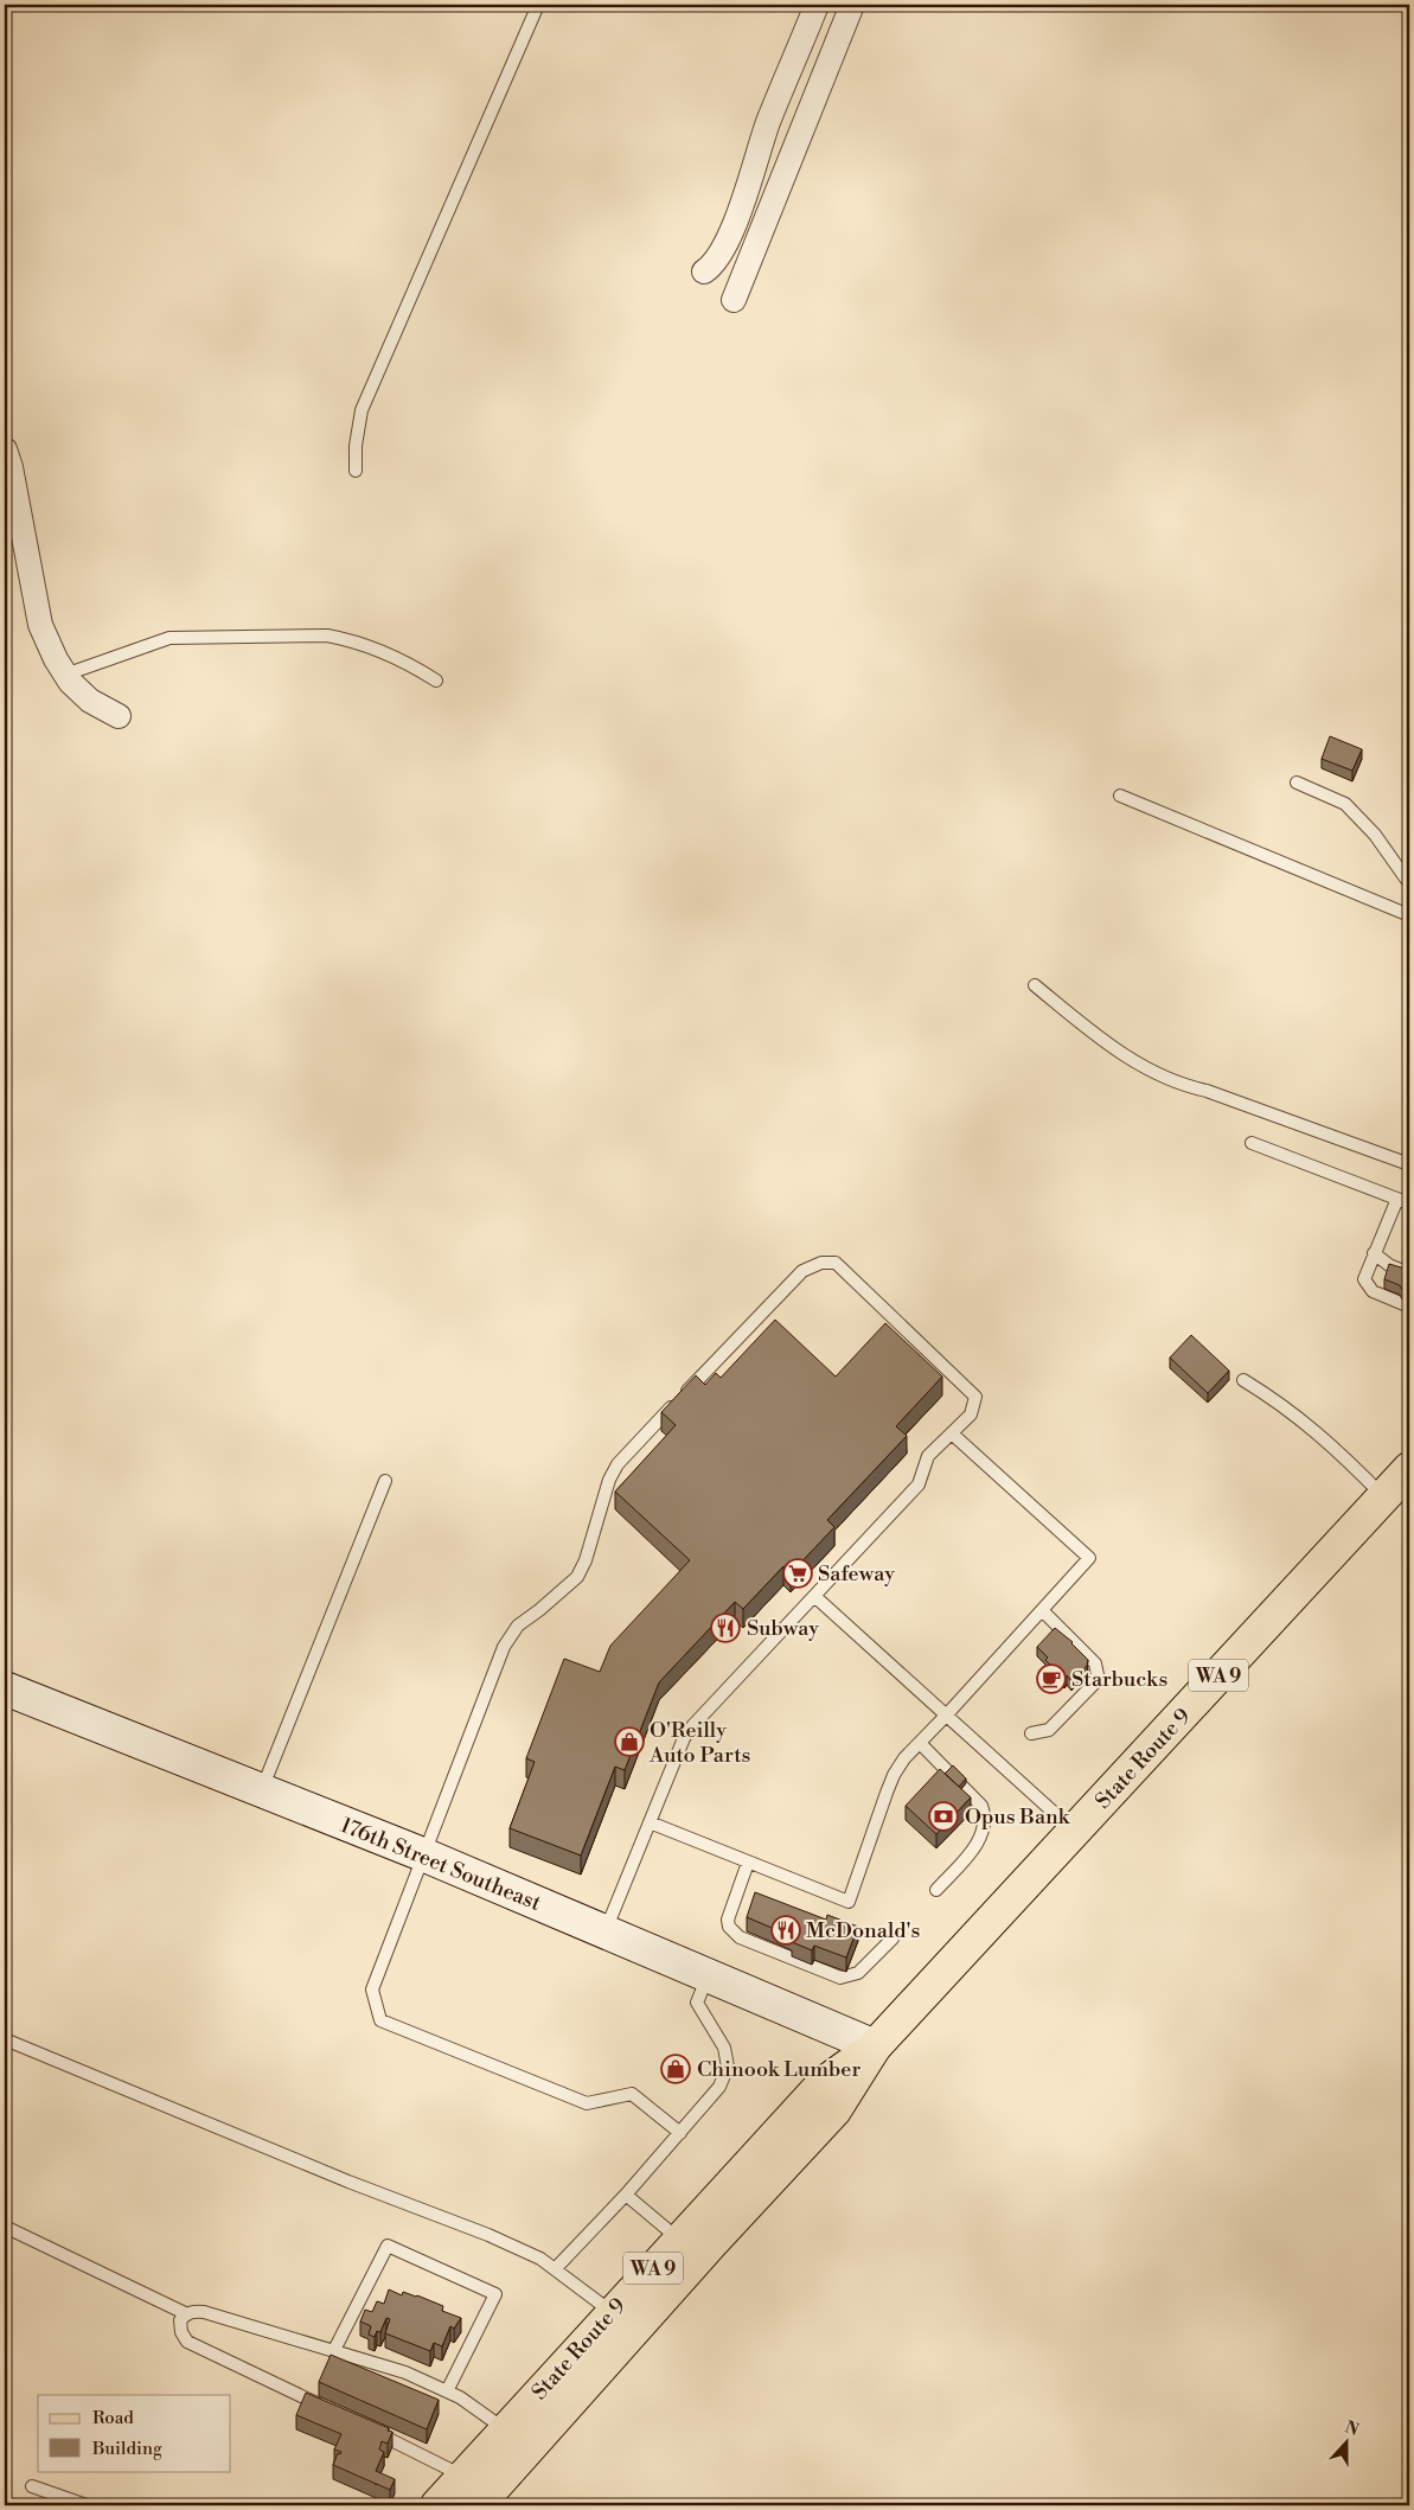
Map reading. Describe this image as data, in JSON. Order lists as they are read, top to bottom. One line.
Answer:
{"streets":{"main road":["WA 9","State Route 9"],"street":["176th Street Southeast"]},"crossings":[["State Route 9","176th Street Southeast"]],"places":{"supermarket":["Safeway"],"restaurant":["Subway","McDonald's"],"cafe":["Starbucks"],"shop":["O'Reilly Auto Parts","Chinook Lumber"],"bank":["Opus Bank"]},"legend":["Road","Building"],"north":"top"}
